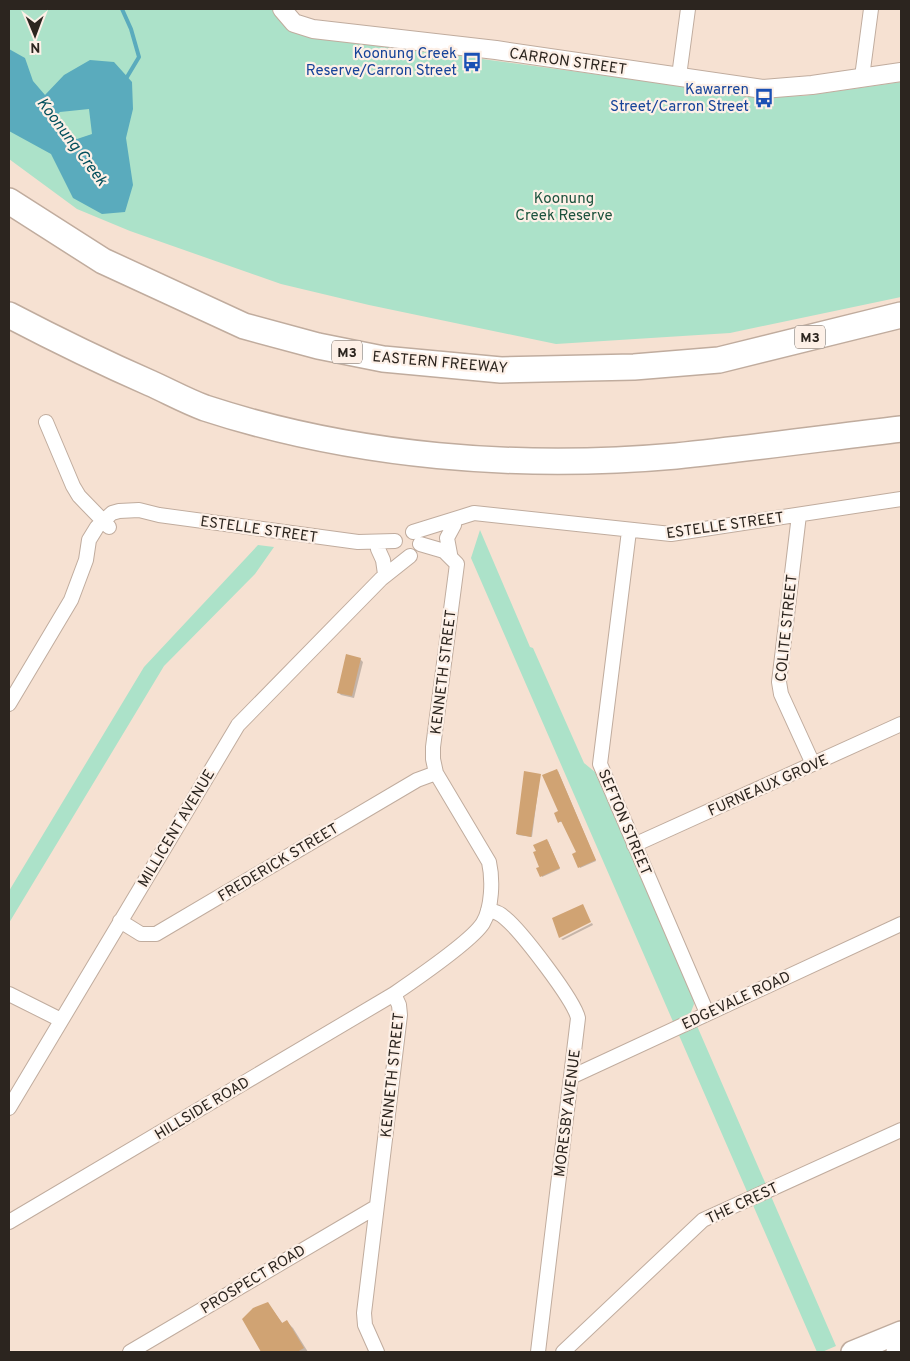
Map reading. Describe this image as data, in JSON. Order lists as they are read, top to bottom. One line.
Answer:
{"streets":{"highway":["M3","EASTERN FREEWAY"],"street":["CARRON STREET","ESTELLE STREET","COLITE STREET","KENNETH STREET","FURNEAUX GROVE","SEFTON STREET","MILLICENT AVENUE","FREDERICK STREET","EDGEVALE ROAD","HILLSIDE ROAD","MORESBY AVENUE","THE CREST","PROSPECT ROAD"]},"crossings":[["ESTELLE STREET","COLITE STREET"],["ESTELLE STREET","KENNETH STREET"],["ESTELLE STREET","SEFTON STREET"],["ESTELLE STREET","MILLICENT AVENUE"],["COLITE STREET","FURNEAUX GROVE"],["KENNETH STREET","MILLICENT AVENUE"],["KENNETH STREET","FREDERICK STREET"],["KENNETH STREET","HILLSIDE ROAD"],["KENNETH STREET","MORESBY AVENUE"],["KENNETH STREET","PROSPECT ROAD"],["FURNEAUX GROVE","SEFTON STREET"],["SEFTON STREET","EDGEVALE ROAD"],["MILLICENT AVENUE","FREDERICK STREET"],["EDGEVALE ROAD","MORESBY AVENUE"]],"water":["Koonung Creek"],"parks":["Koonung Creek Reserve"],"places":{"bus stop":["Koonung Creek Reserve/Carron Street","Kawarren Street/Carron Street"]},"north":"bottom"}
